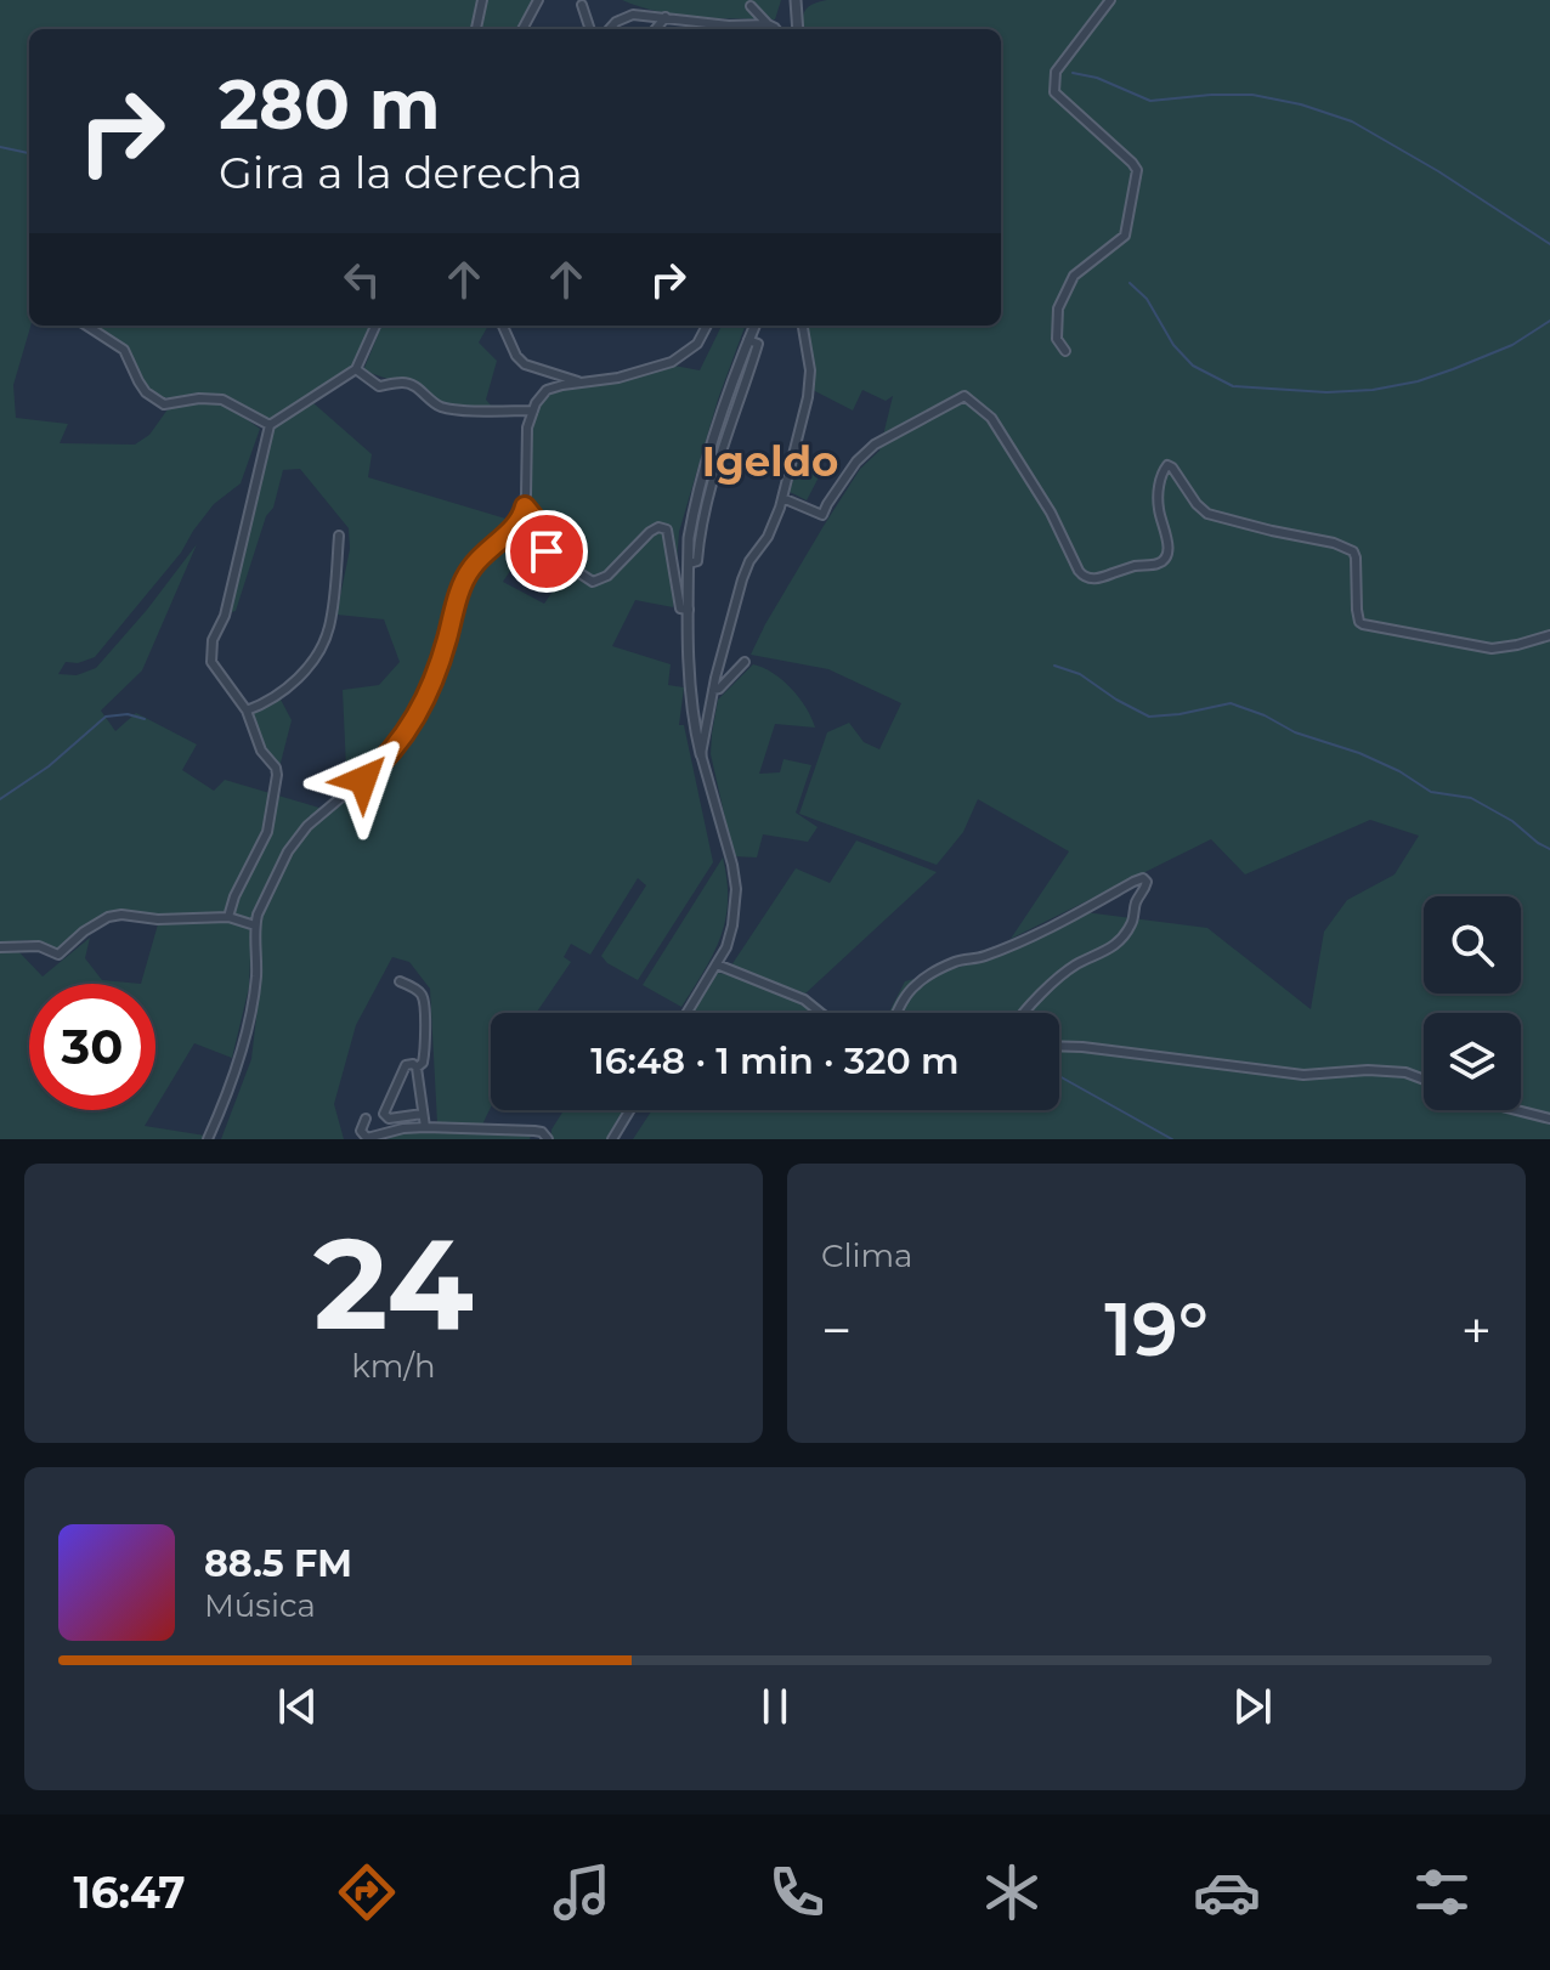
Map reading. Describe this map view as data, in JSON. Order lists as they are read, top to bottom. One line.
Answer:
{"districts":["Igeldo"],"page":{"turn":["280 m","Gira a la derecha"],"limit":"30","trip":"16:48 · 1 min · 320 m","tile":[["24","km/h"],"Clima"],"heat":["−","19°","+"],"song":["88.5 FM","Música"],"tabs":"16:47"}}
